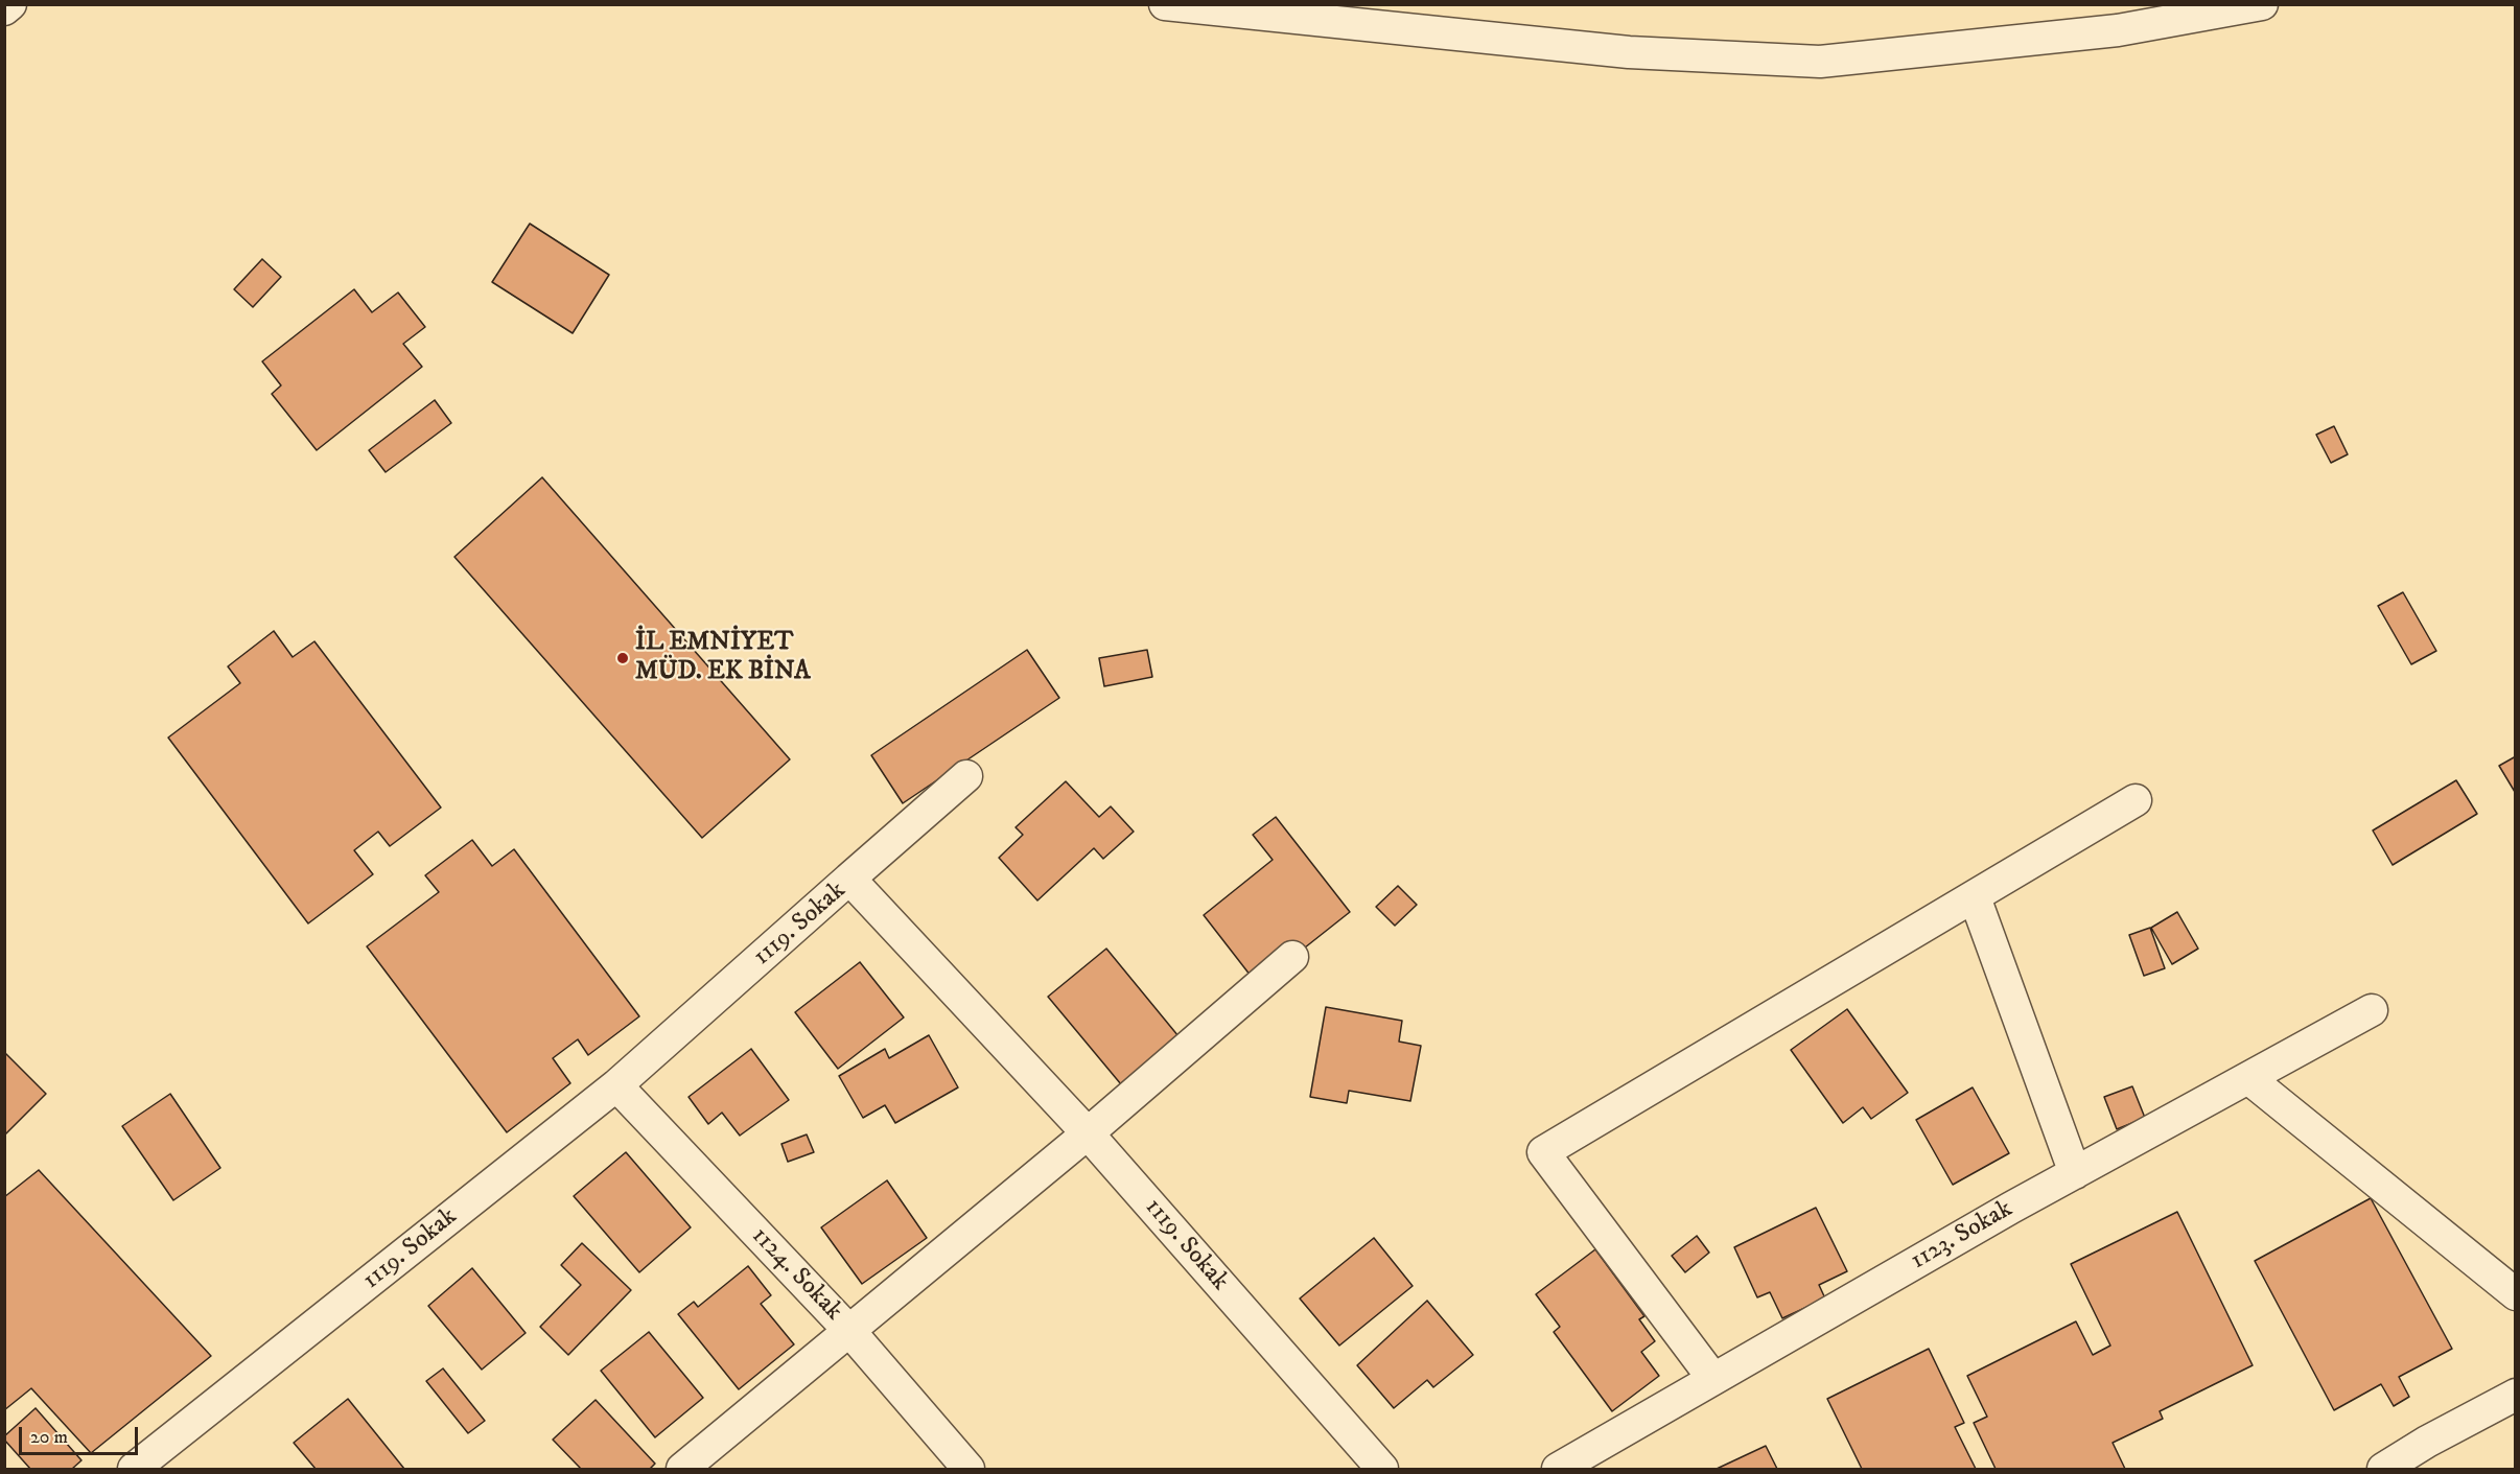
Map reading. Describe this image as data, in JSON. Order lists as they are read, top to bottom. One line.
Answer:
{"streets":{"street":["1119. Sokak","1123. Sokak","1124. Sokak"]},"crossings":[["1119. Sokak","1124. Sokak"]],"places":["İL EMNİYET MÜD. EK BİNA"],"scale_bar":"20 m"}
